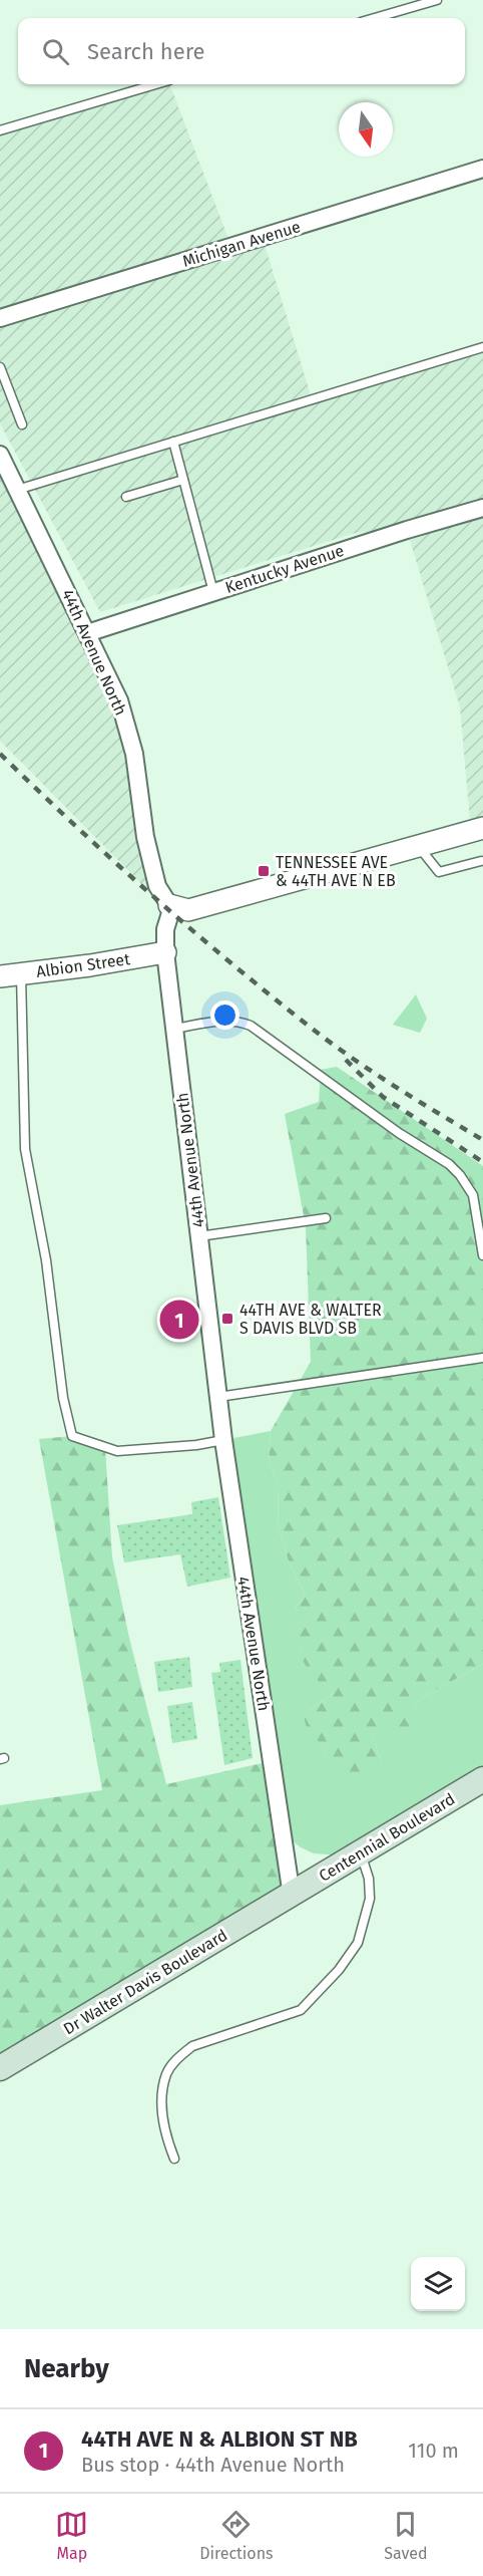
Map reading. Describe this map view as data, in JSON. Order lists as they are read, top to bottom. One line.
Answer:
{"streets":{"main road":["Centennial Boulevard","Dr Walter Davis Boulevard"],"street":["Michigan Avenue","Kentucky Avenue","44th Avenue North","Albion Street"]},"crossings":[["Kentucky Avenue","44th Avenue North"],["44th Avenue North","Albion Street"],["44th Avenue North","Centennial Boulevard"],["44th Avenue North","Dr Walter Davis Boulevard"],["Centennial Boulevard","Dr Walter Davis Boulevard"]],"places":{"transit":["TENNESSEE AVE & 44TH AVE N EB","44TH AVE & WALTER S DAVIS BLVD SB"]},"north":"bottom","page":{"search":"Search here","pins":"1","heading":"Nearby","list":[{"mark":"1","name":"44TH AVE N & ALBION ST NB","note":"Bus stop · 44th Avenue North","value":"110 m"}],"nav":["Map","Directions","Saved"]}}
